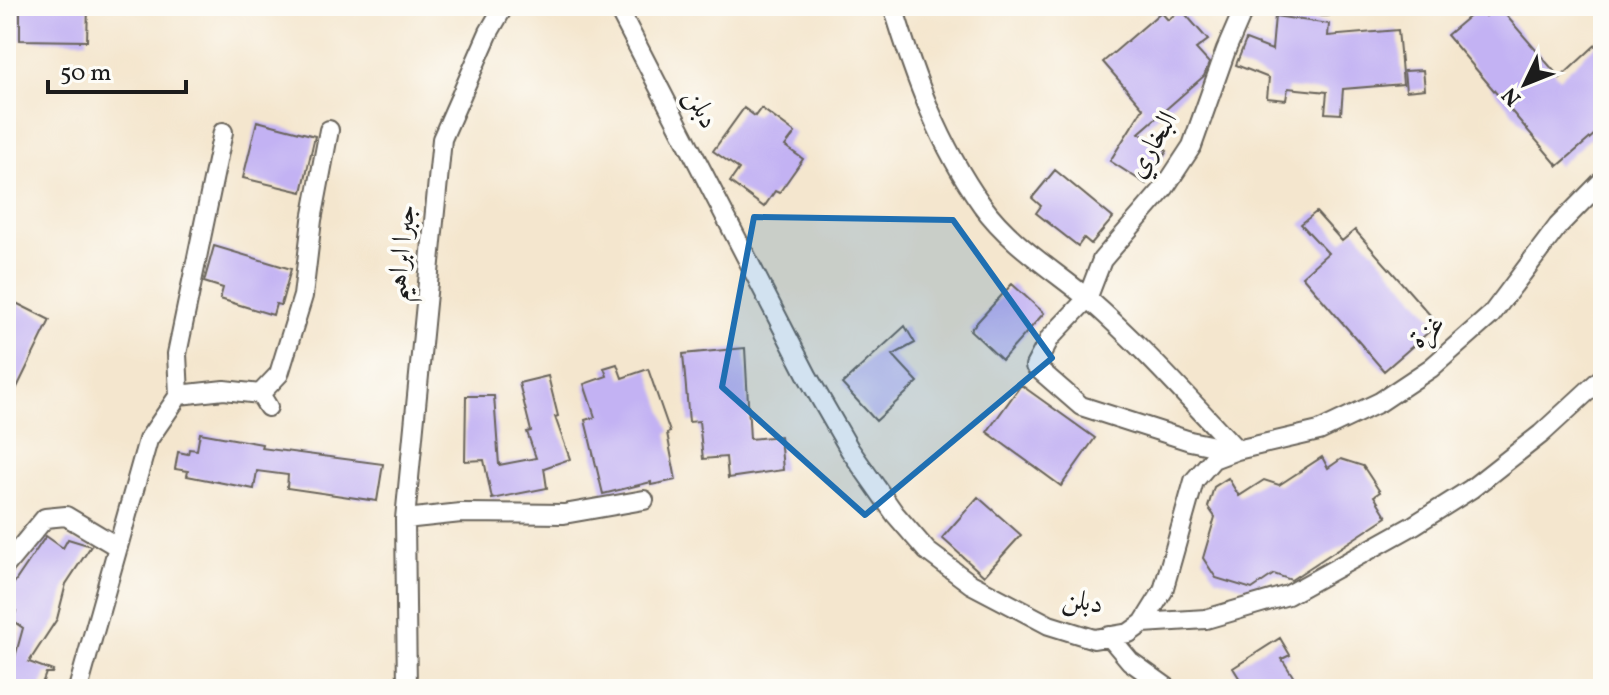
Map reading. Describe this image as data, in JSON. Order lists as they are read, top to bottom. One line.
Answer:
{"streets":{"street":["دبلن","البخاري","جبرا ابراهيم","غزة"]},"scale_bar":"50 m","north":"bottom left"}
